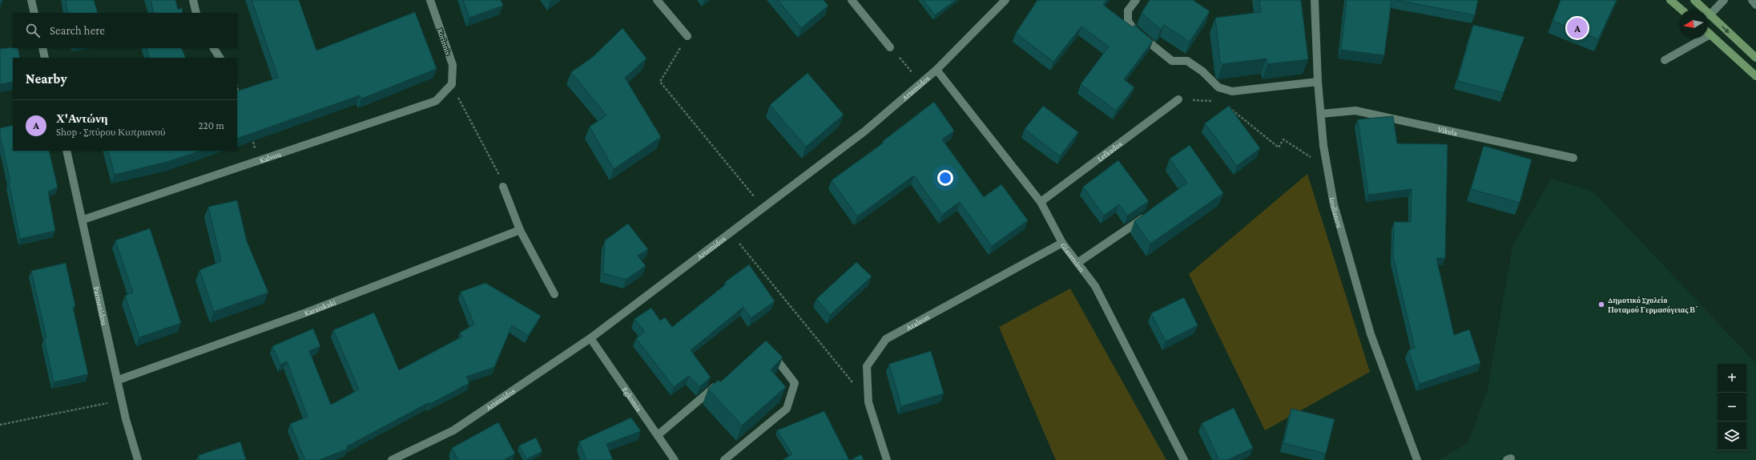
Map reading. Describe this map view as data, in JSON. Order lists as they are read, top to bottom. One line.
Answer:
{"streets":{"street":["Korinnis","Artemidos","Vikela","Lefkados","Kalvou","Ioulianou","Giasemion","Parmenidou","Karaiskaki","Azaleon","Egkomis"]},"crossings":[["Korinnis","Kalvou"],["Artemidos","Giasemion"],["Artemidos","Egkomis"],["Vikela","Ioulianou"],["Lefkados","Giasemion"],["Kalvou","Parmenidou"],["Giasemion","Azaleon"],["Parmenidou","Karaiskaki"]],"places":["Δημοτικό Σχολείο Ποταμού Γερμασόγειας Β΄"],"north":"left","page":{"search":"Search here","pins":"A","heading":"Nearby","list":[{"mark":"A","name":"Χ'Αντώνη","note":"Shop · Σπύρου Κυπριανού","value":"220 m"}],"map_buttons":["+","−"]}}
